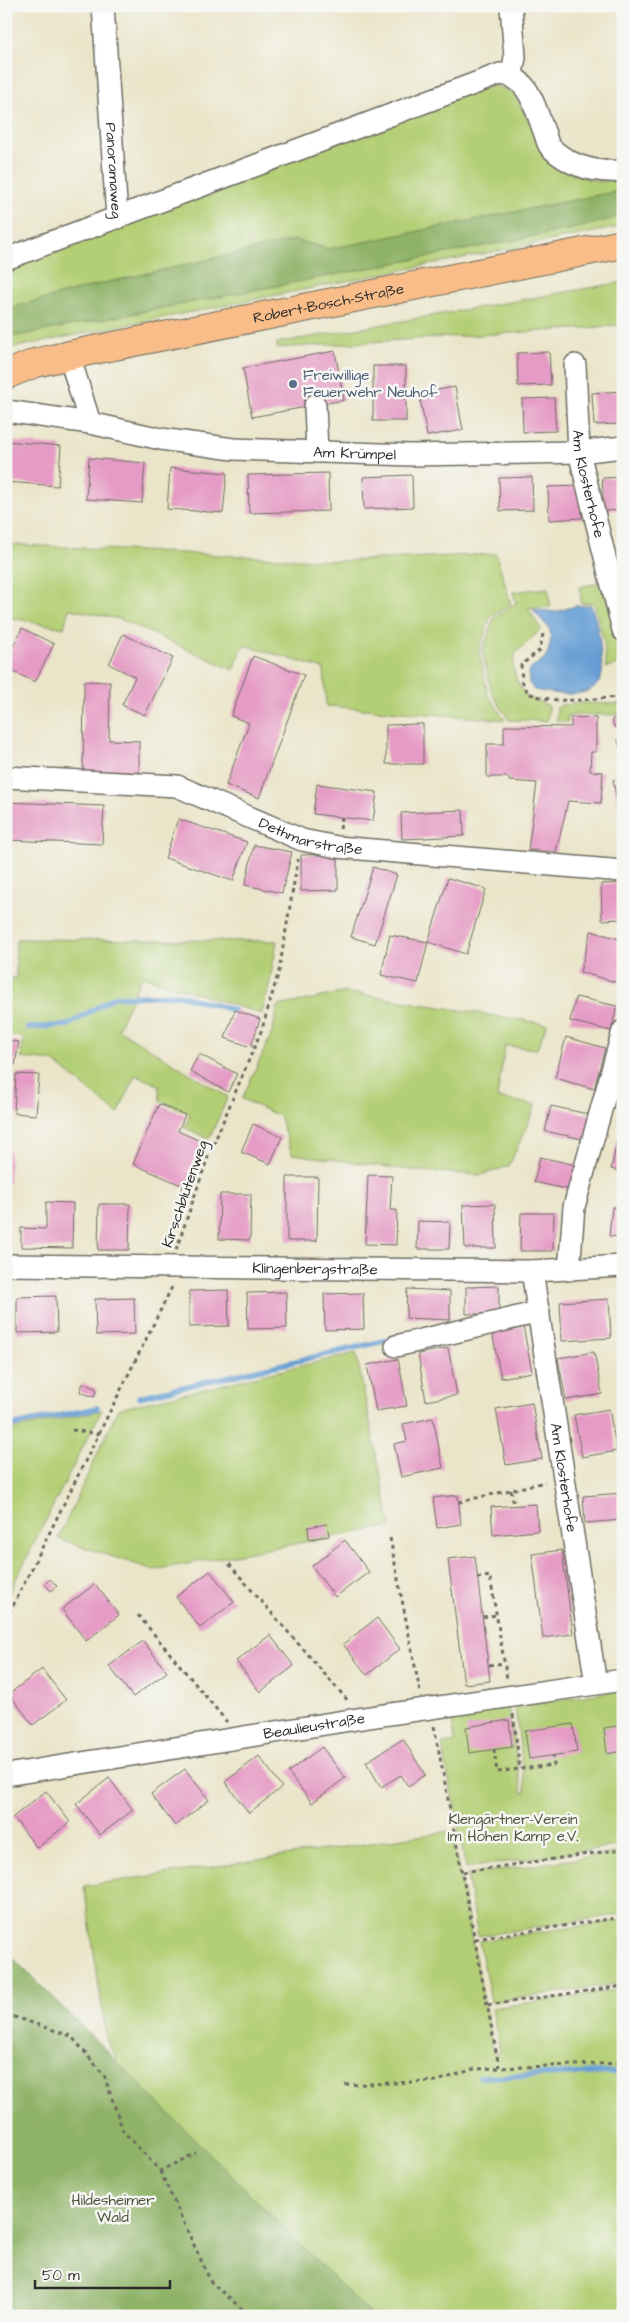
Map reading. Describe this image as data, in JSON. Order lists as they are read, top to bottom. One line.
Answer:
{"streets":{"main road":["Robert-Bosch-Straße"],"street":["Panoramaweg","Am Krümpel","Am Klosterhofe","Dethmarstraße","Klingenbergstraße","Beaulieustraße"],"path":["Kirschblütenweg"]},"crossings":[["Am Krümpel","Am Klosterhofe"],["Am Klosterhofe","Klingenbergstraße"],["Am Klosterhofe","Beaulieustraße"],["Dethmarstraße","Kirschblütenweg"],["Kirschblütenweg","Klingenbergstraße"]],"parks":["Klengärtner-Verein Im Hohen Kamp e.V.","Hildesheimer Wald"],"places":["Freiwillige Feuerwehr Neuhof"],"scale_bar":"50 m"}
